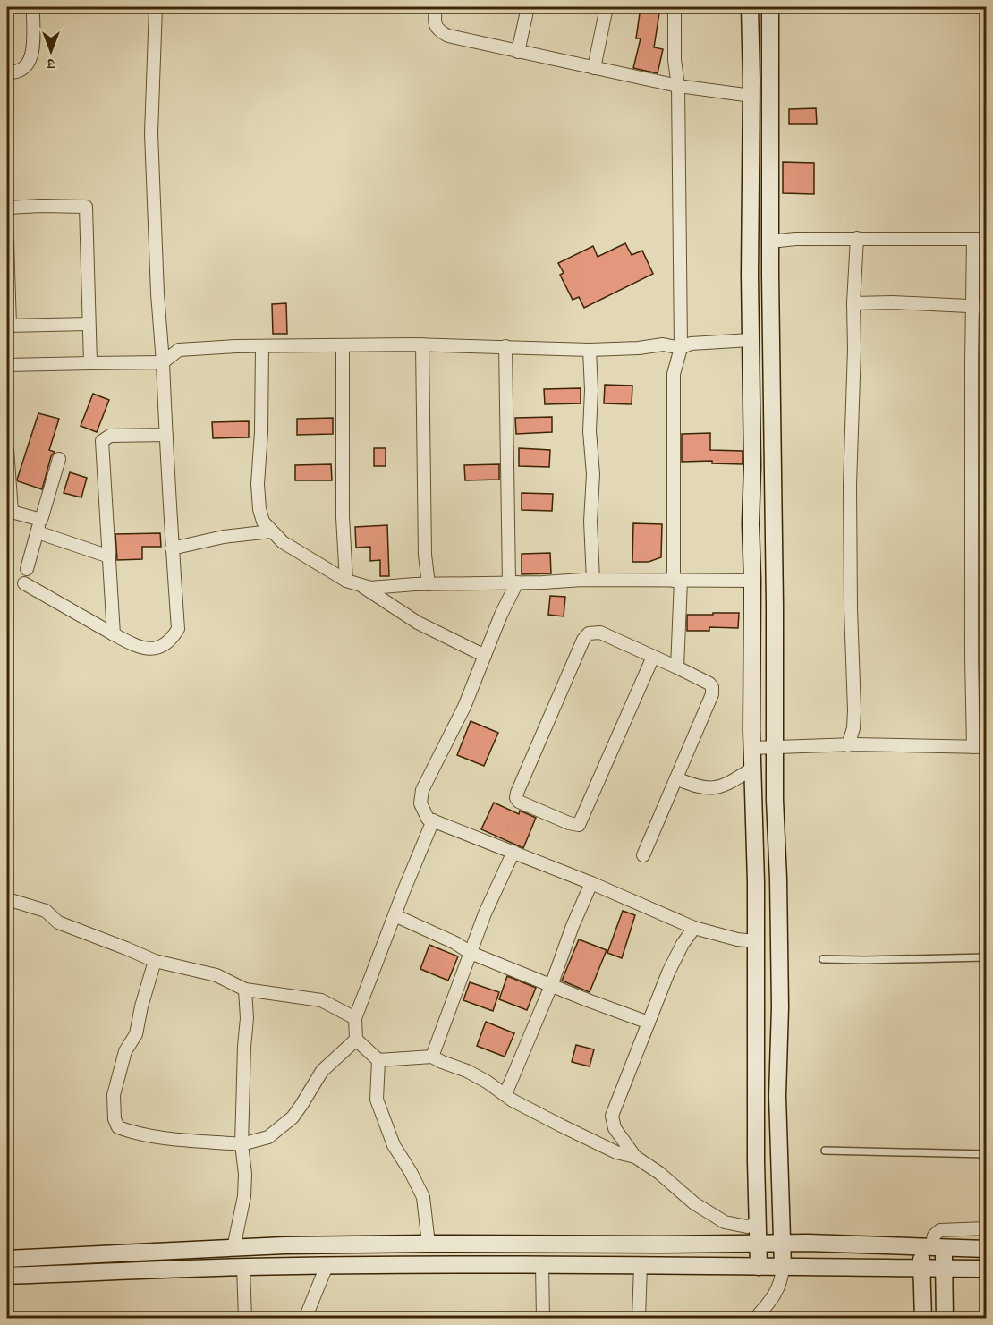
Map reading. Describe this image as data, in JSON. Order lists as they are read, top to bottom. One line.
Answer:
{"north":"bottom"}
